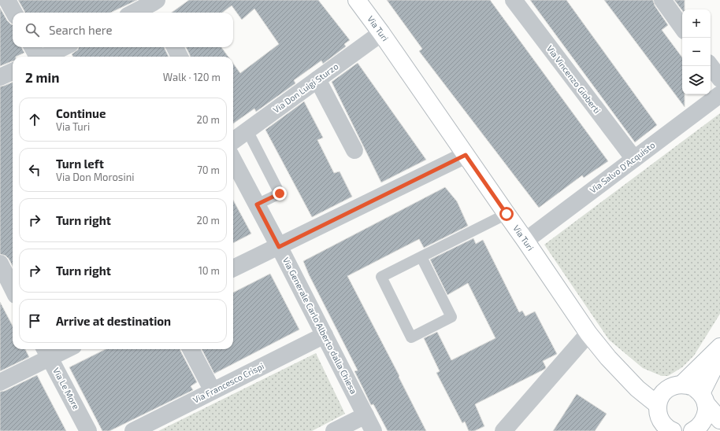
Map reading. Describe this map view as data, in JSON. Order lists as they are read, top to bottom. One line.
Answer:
{"streets":{"street":["Via Turi","Via Vincenzo Gioberti","Via Don Luigi Sturzo","Via Salvo D'Acquisto","Via Generale Carlo Alberto dalla Chiesa","Via Francesco Crispi","Via Le More"]},"crossings":[["Via Turi","Via Don Luigi Sturzo"],["Via Turi","Via Salvo D'Acquisto"],["Via Vincenzo Gioberti","Via Salvo D'Acquisto"],["Via Generale Carlo Alberto dalla Chiesa","Via Francesco Crispi"]],"page":{"map_buttons":["+","−"],"search":"Search here","heading":["2 min","Walk · 120 m"],"list":[["Continue","Via Turi","20 m"],["Turn left","Via Don Morosini","70 m"],["Turn right","20 m"],["Turn right","10 m"],"Arrive at destination"]}}
